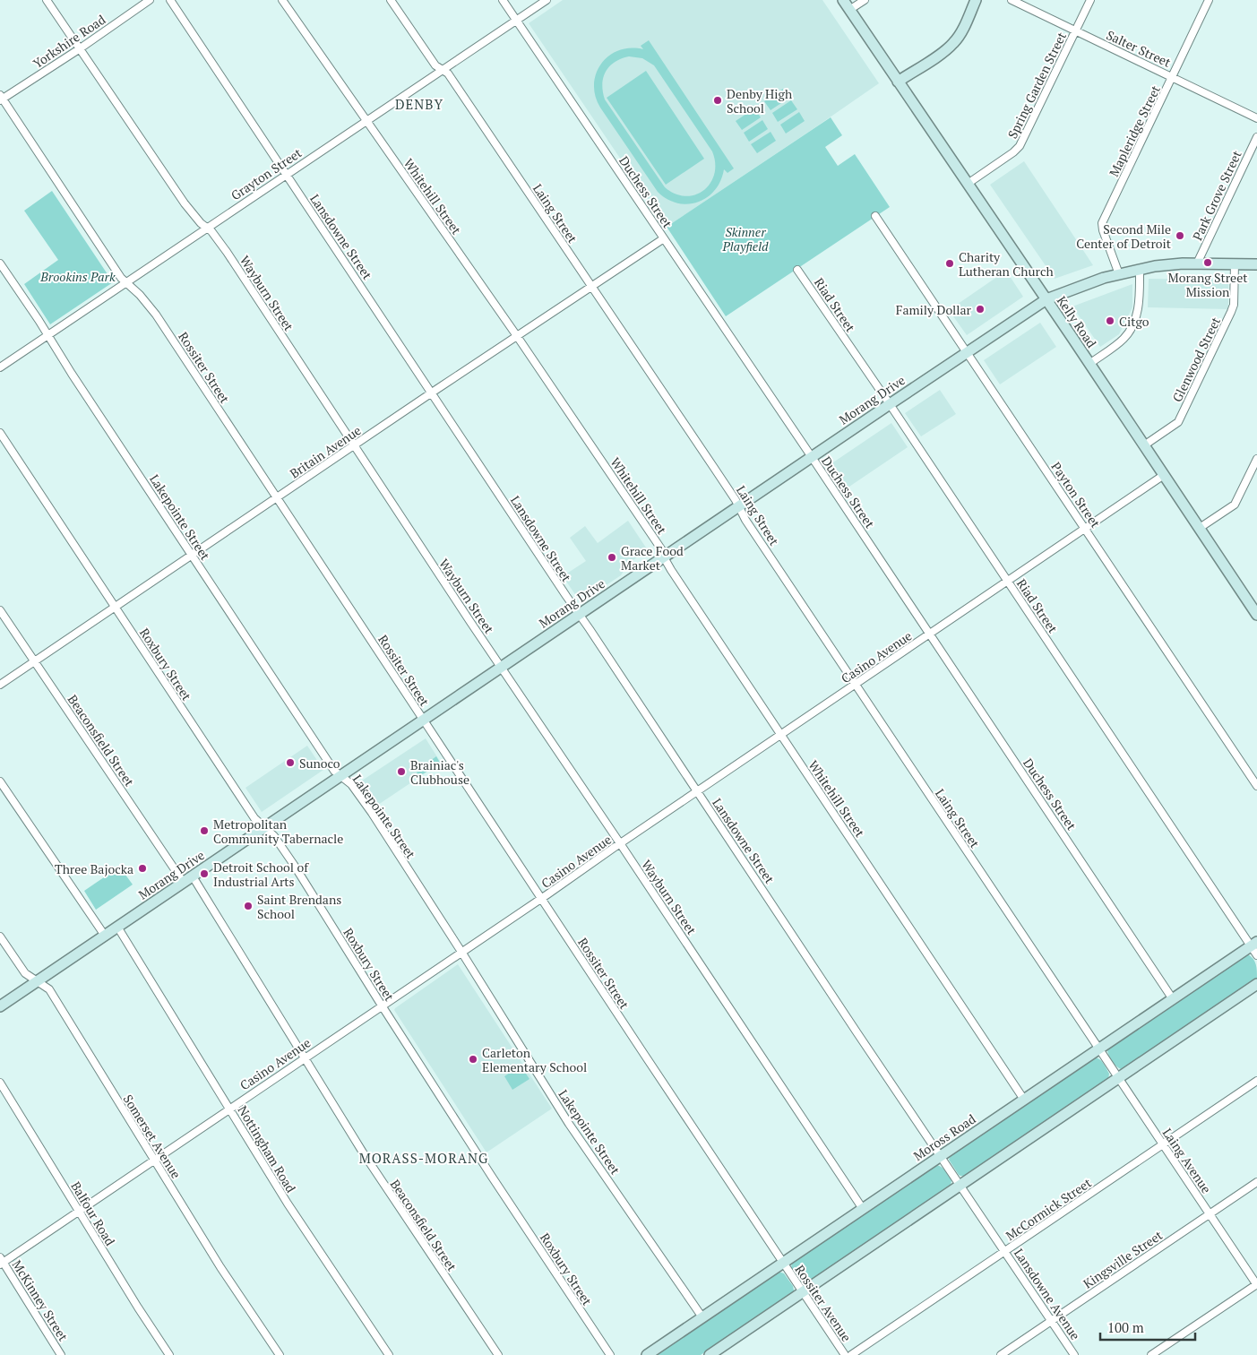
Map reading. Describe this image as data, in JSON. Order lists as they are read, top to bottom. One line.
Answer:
{"streets":{"street":["Yorkshire Road","Salter Street","Spring Garden Street","Mapleridge Street","Grayton Street","Duchess Street","Park Grove Street","Whitehill Street","Laing Street","Lansdowne Street","Wayburn Street","Riad Street","Kelly Road","Glenwood Street","Rossiter Street","Morang Drive","Britain Avenue","Payton Street","Lakepointe Street","Casino Avenue","Roxbury Street","Beaconsfield Street","Somerset Avenue","Moross Road","Nottingham Road","Laing Avenue","McCormick Street","Balfour Road","Kingsville Street","Lansdowne Avenue","McKinney Street","Rossiter Avenue"]},"crossings":[["Yorkshire Road","Wayburn Street"],["Yorkshire Road","Rossiter Street"],["Salter Street","Spring Garden Street"],["Salter Street","Mapleridge Street"],["Spring Garden Street","Kelly Road"],["Mapleridge Street","Morang Drive"],["Grayton Street","Duchess Street"],["Grayton Street","Whitehill Street"],["Grayton Street","Laing Street"],["Grayton Street","Lansdowne Street"],["Grayton Street","Wayburn Street"],["Grayton Street","Rossiter Street"],["Grayton Street","Lakepointe Street"],["Duchess Street","Morang Drive"],["Duchess Street","Britain Avenue"],["Duchess Street","Casino Avenue"],["Duchess Street","Moross Road"],["Park Grove Street","Morang Drive"],["Whitehill Street","Morang Drive"],["Whitehill Street","Britain Avenue"],["Whitehill Street","Casino Avenue"],["Whitehill Street","Moross Road"],["Laing Street","Morang Drive"],["Laing Street","Britain Avenue"],["Laing Street","Casino Avenue"],["Laing Street","Moross Road"],["Laing Street","Laing Avenue"],["Lansdowne Street","Morang Drive"],["Lansdowne Street","Britain Avenue"],["Lansdowne Street","Casino Avenue"],["Lansdowne Street","Moross Road"],["Lansdowne Street","Lansdowne Avenue"],["Wayburn Street","Morang Drive"],["Wayburn Street","Britain Avenue"],["Wayburn Street","Casino Avenue"],["Wayburn Street","Moross Road"],["Riad Street","Morang Drive"],["Riad Street","Casino Avenue"],["Riad Street","Moross Road"],["Kelly Road","Glenwood Street"],["Kelly Road","Morang Drive"],["Kelly Road","Casino Avenue"],["Glenwood Street","Morang Drive"],["Rossiter Street","Morang Drive"],["Rossiter Street","Britain Avenue"],["Rossiter Street","Casino Avenue"],["Rossiter Street","Moross Road"],["Rossiter Street","Rossiter Avenue"],["Morang Drive","Payton Street"],["Morang Drive","Lakepointe Street"],["Morang Drive","Roxbury Street"],["Morang Drive","Beaconsfield Street"],["Morang Drive","Somerset Avenue"],["Morang Drive","Nottingham Road"],["Britain Avenue","Lakepointe Street"],["Britain Avenue","Roxbury Street"],["Britain Avenue","Beaconsfield Street"],["Payton Street","Casino Avenue"],["Lakepointe Street","Casino Avenue"],["Lakepointe Street","Moross Road"],["Casino Avenue","Roxbury Street"],["Casino Avenue","Beaconsfield Street"],["Casino Avenue","Somerset Avenue"],["Casino Avenue","Nottingham Road"],["Casino Avenue","Balfour Road"],["Casino Avenue","McKinney Street"],["Moross Road","Laing Avenue"],["Moross Road","Lansdowne Avenue"],["Moross Road","Rossiter Avenue"],["Laing Avenue","McCormick Street"],["Laing Avenue","Kingsville Street"],["McCormick Street","Lansdowne Avenue"],["Kingsville Street","Lansdowne Avenue"]],"districts":["DENBY","MORASS-MORANG"],"parks":["Skinner Playfield","Brookins Park"],"places":["Denby High School","Second Mile Center of Detroit","Morang Street Mission","Charity Lutheran Church","Family Dollar","Citgo","Grace Food Market","Sunoco","Brainiac's Clubhouse","Metropolitan Community Tabernacle","Three Bajocka","Detroit School of Industrial Arts","Saint Brendans School","Carleton Elementary School"],"scale_bar":"100 m"}
